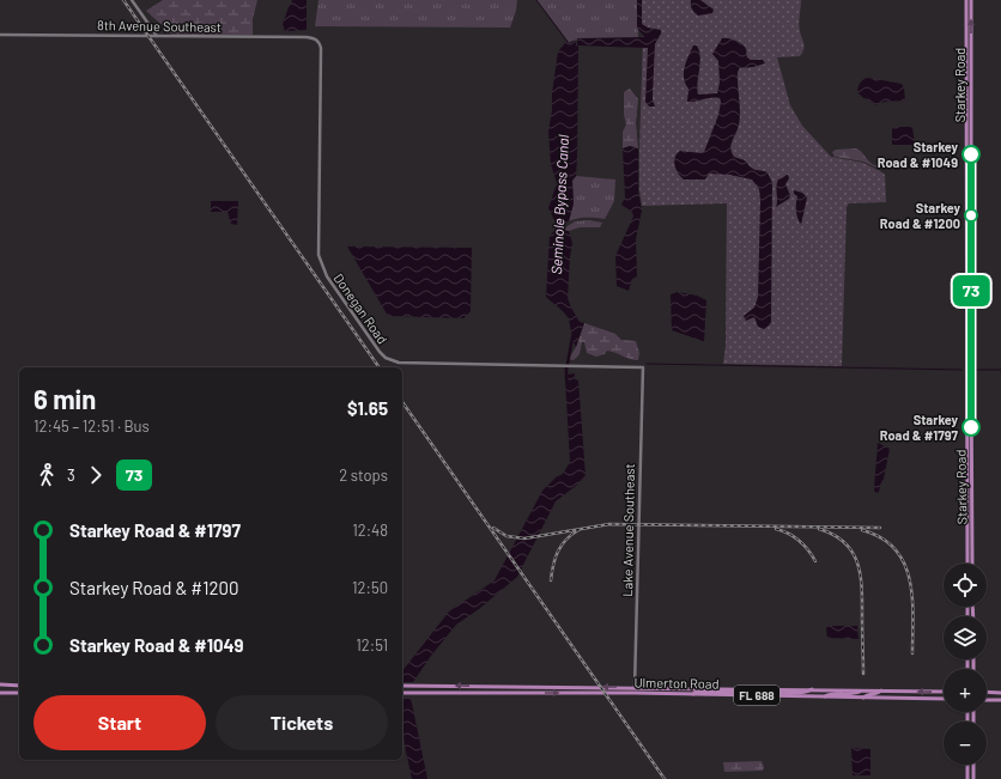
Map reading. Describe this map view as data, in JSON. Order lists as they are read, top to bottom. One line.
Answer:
{"streets":{"main road":["Starkey Road","Ulmerton Road","FL 688"],"street":["8th Avenue Southeast","Donegan Road","Lake Avenue Southeast"]},"crossings":[["8th Avenue Southeast","Donegan Road"],["Donegan Road","Lake Avenue Southeast"],["Lake Avenue Southeast","Ulmerton Road"]],"water":["Seminole Bypass Canal"],"places":["Starkey Road & #1049","Starkey Road & #1200","Starkey Road & #1797"],"lines":["bus line 73"],"page":{"on_map":"73","heading":["6 min","12:45 – 12:51 · Bus","$1.65"],"legs":["3","73","2 stops"],"list":[{"name":"Starkey Road & #1797","value":"12:48"},{"name":"Starkey Road & #1200","value":"12:50"},{"name":"Starkey Road & #1049","value":"12:51"}],"map_buttons":["+","−"],"buttons":["Start","Tickets"]}}
